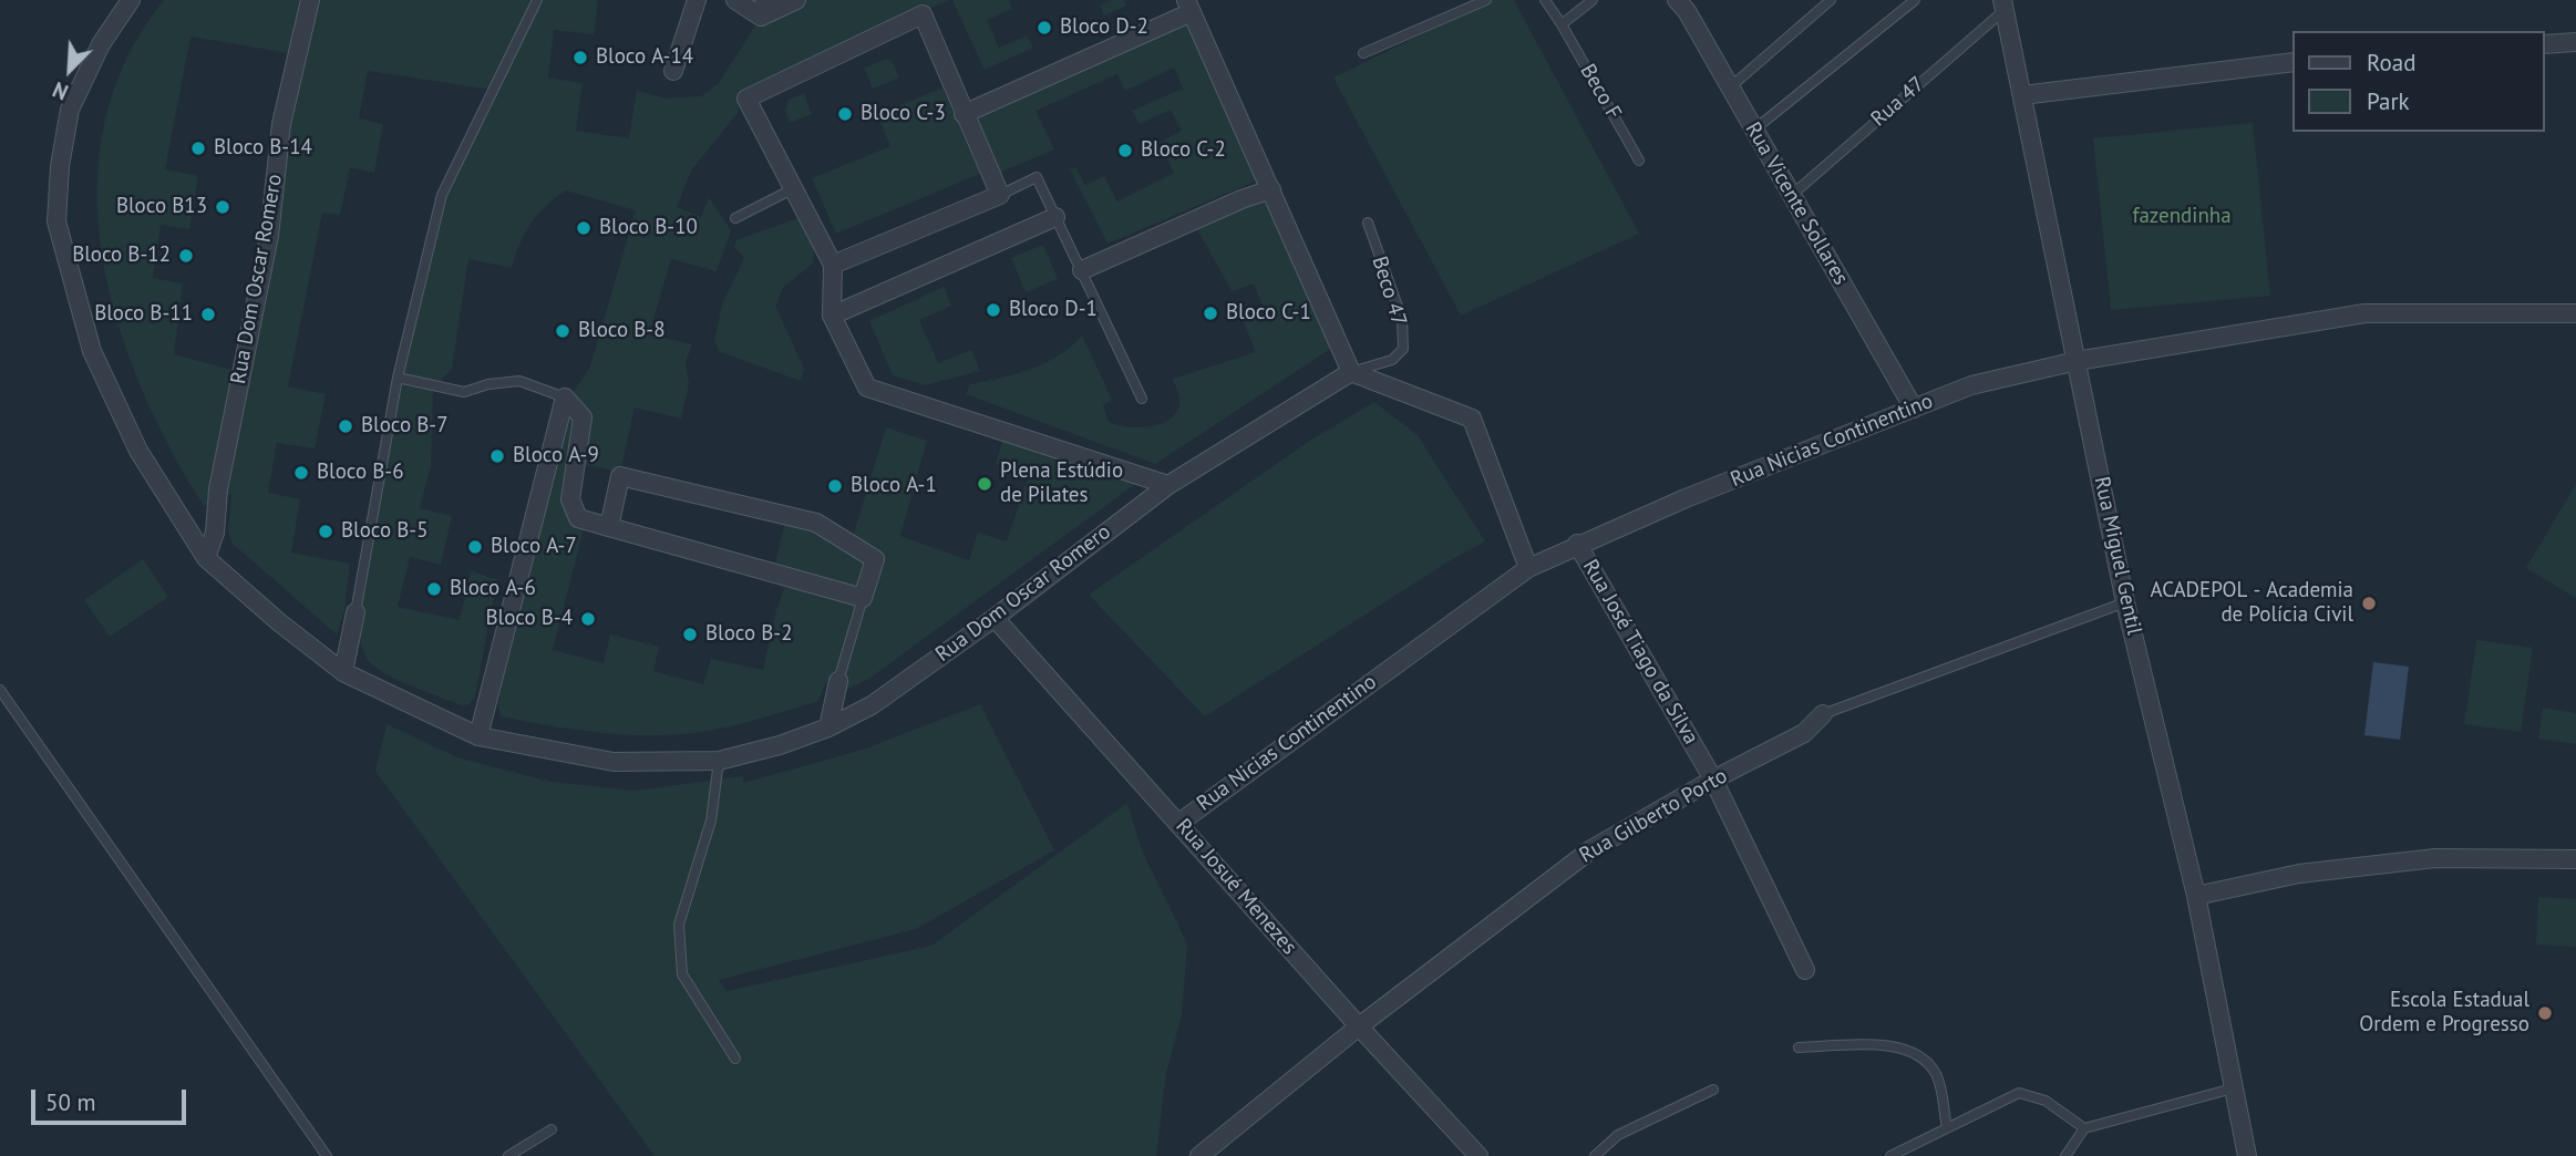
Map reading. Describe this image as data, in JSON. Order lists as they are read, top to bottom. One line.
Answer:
{"streets":{"street":["Rua Vicente Sollares","Rua Dom Oscar Romero","Rua Nicias Continentino","Rua Miguel Gentil","Rua José Tiago da Silva","Rua Gilberto Porto","Rua Josué Menezes"],"lane":["Beco F","Rua 47","Beco 47"]},"crossings":[["Rua 47","Rua Vicente Sollares"],["Rua 47","Rua Miguel Gentil"],["Rua Vicente Sollares","Rua Nicias Continentino"],["Rua Dom Oscar Romero","Beco 47"],["Rua Dom Oscar Romero","Rua Josué Menezes"],["Rua Nicias Continentino","Rua Miguel Gentil"],["Rua Nicias Continentino","Rua José Tiago da Silva"],["Rua Nicias Continentino","Rua Josué Menezes"],["Rua Miguel Gentil","Rua Gilberto Porto"],["Rua José Tiago da Silva","Rua Gilberto Porto"],["Rua Gilberto Porto","Rua Josué Menezes"]],"parks":["fazendinha"],"places":["Bloco D-2","Bloco A-14","Bloco C-3","Bloco B-14","Bloco C-2","Bloco B13","Bloco B-10","Bloco B-12","Bloco D-1","Bloco C-1","Bloco B-11","Bloco B-8","Bloco B-7","Bloco A-9","Bloco B-6","Plena Estúdio de Pilates","Bloco A-1","Bloco B-5","Bloco A-7","Bloco A-6","ACADEPOL - Academia de Polícia Civil","Bloco B-4","Bloco B-2","Escola Estadual Ordem e Progresso"],"legend":["Road","Park"],"scale_bar":"50 m","north":"bottom left"}
